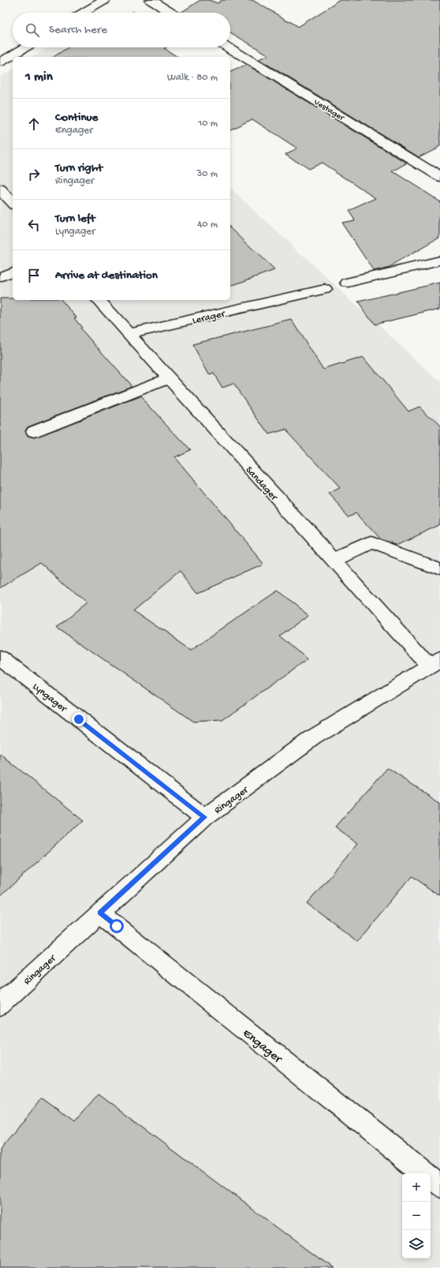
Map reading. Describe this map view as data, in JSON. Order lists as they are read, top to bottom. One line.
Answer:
{"streets":{"street":["Vestager","Lerager","Sandager","Lyngager","Ringager","Engager"]},"crossings":[["Lerager","Sandager"],["Sandager","Ringager"],["Lyngager","Ringager"],["Ringager","Engager"]],"page":{"search":"Search here","heading":["1 min","Walk · 80 m"],"list":[["Continue","Engager","10 m"],["Turn right","Ringager","30 m"],["Turn left","Lyngager","40 m"],"Arrive at destination"],"map_buttons":["+","−"]}}
